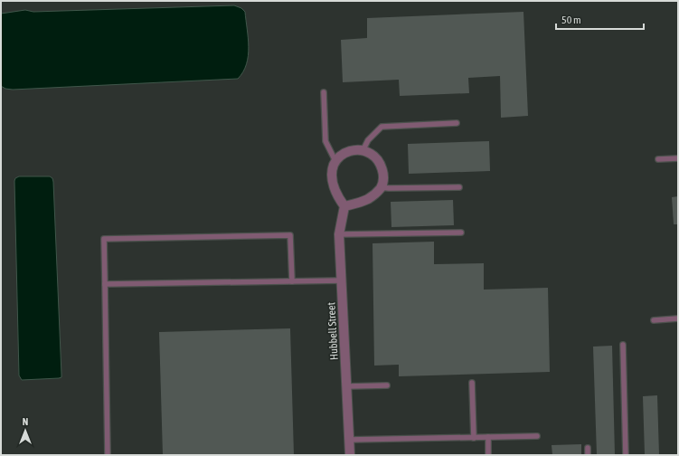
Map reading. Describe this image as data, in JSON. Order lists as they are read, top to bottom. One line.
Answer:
{"streets":{"street":["Hubbell Street"]},"scale_bar":"50 m","north":"top"}
